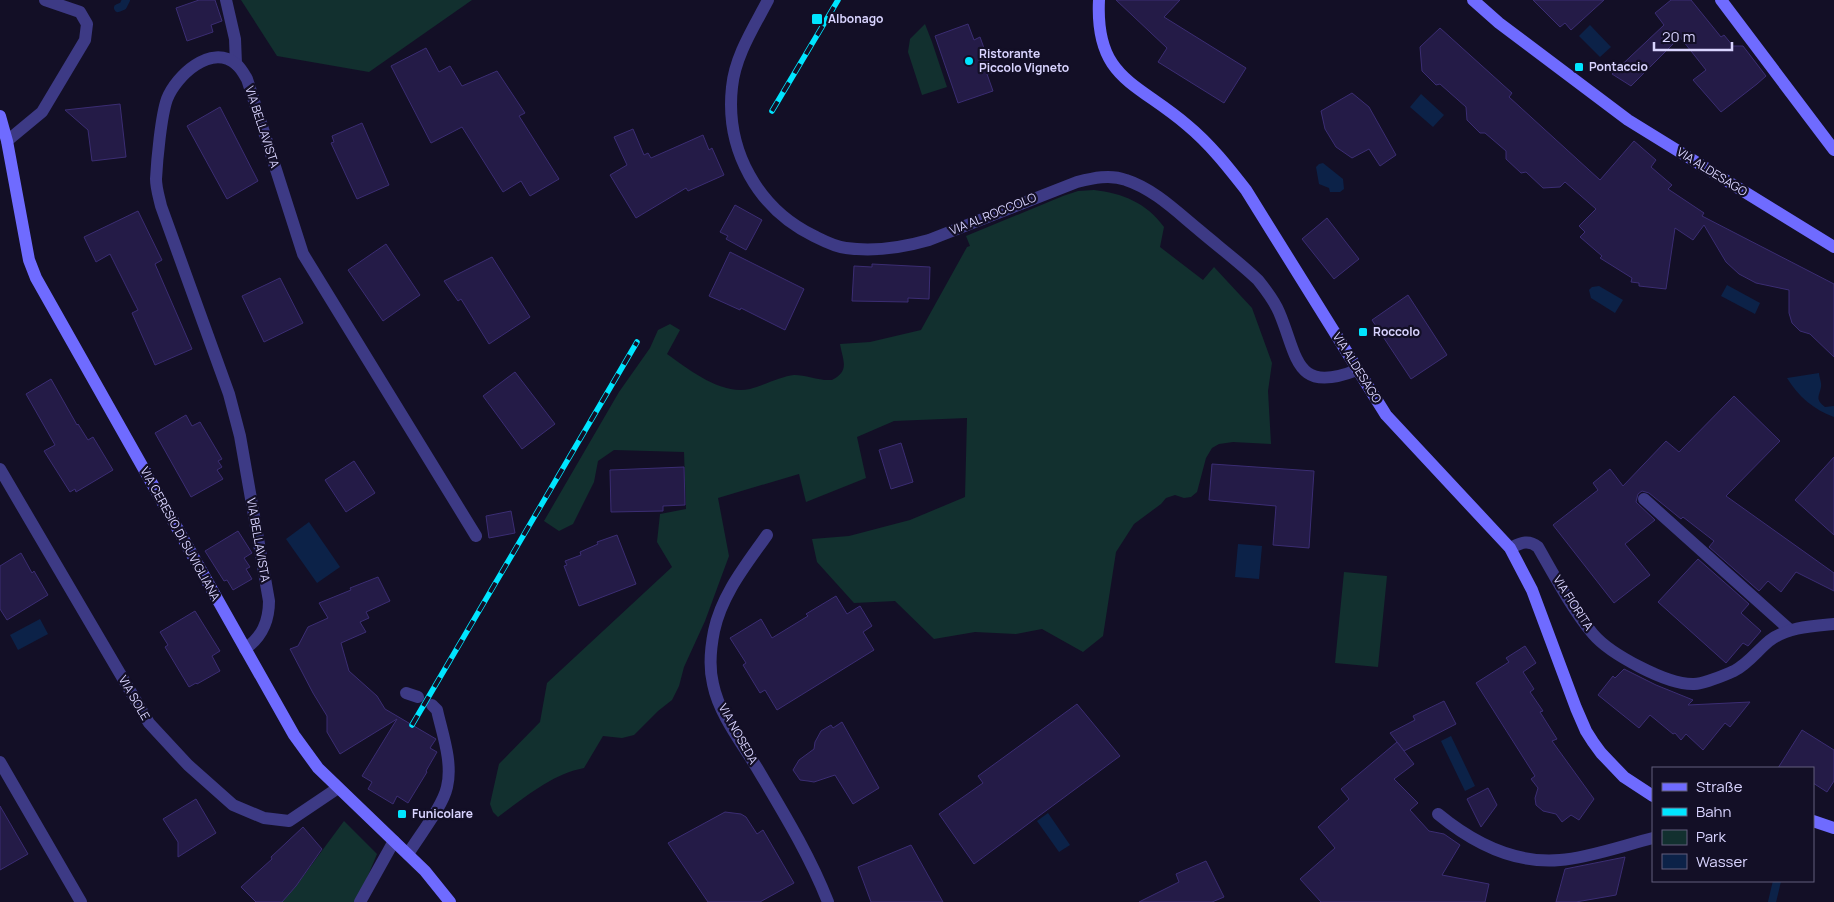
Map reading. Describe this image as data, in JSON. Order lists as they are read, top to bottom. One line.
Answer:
{"streets":{"street":["VIA BELLAVISTA","VIA ALDESAGO","VIA AL ROCCOLO","VIA CERESIO DI SUVIGLIANA","VIA FIORITA","VIA SOLE","VIA NOSEDA"]},"crossings":[["VIA BELLAVISTA","VIA CERESIO DI SUVIGLIANA"],["VIA ALDESAGO","VIA AL ROCCOLO"],["VIA ALDESAGO","VIA FIORITA"],["VIA CERESIO DI SUVIGLIANA","VIA SOLE"]],"places":{"transit":["Albonago","Pontaccio","Roccolo","Funicolare"],"other":["Ristorante Piccolo Vigneto"]},"legend":["Straße","Bahn","Park","Wasser"],"scale_bar":"20 m"}
